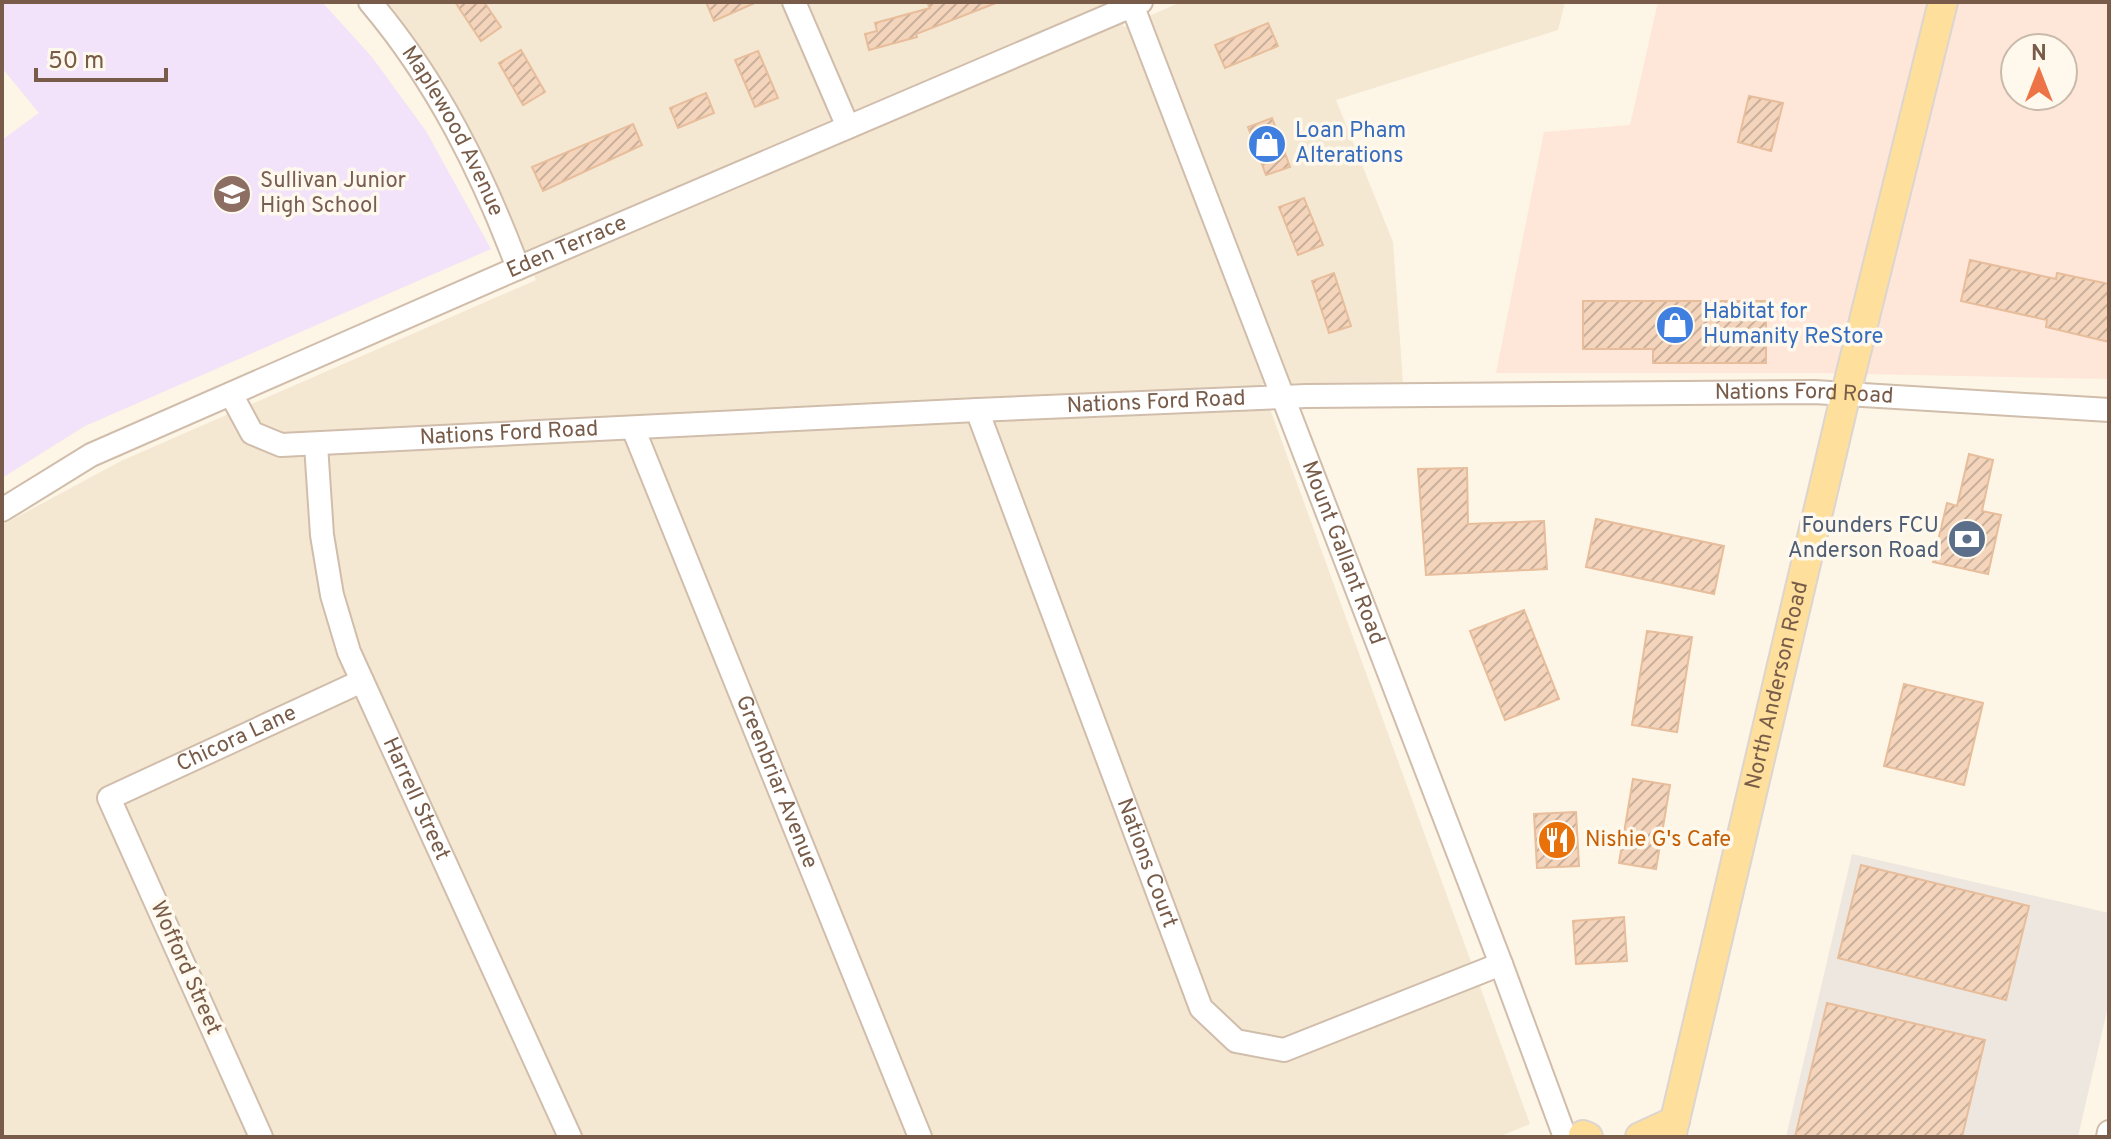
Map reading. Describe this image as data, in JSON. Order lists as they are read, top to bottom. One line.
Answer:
{"streets":{"main road":["North Anderson Road"],"street":["Maplewood Avenue","Eden Terrace","Nations Ford Road","Mount Gallant Road","Chicora Lane","Greenbriar Avenue","Harrell Street","Nations Court","Wofford Street"]},"crossings":[["Maplewood Avenue","Eden Terrace"],["Eden Terrace","Nations Ford Road"],["Eden Terrace","Mount Gallant Road"],["Nations Ford Road","Mount Gallant Road"],["Nations Ford Road","North Anderson Road"],["Nations Ford Road","Greenbriar Avenue"],["Nations Ford Road","Harrell Street"],["Nations Ford Road","Nations Court"],["Mount Gallant Road","Nations Court"],["Chicora Lane","Harrell Street"],["Chicora Lane","Wofford Street"]],"places":{"shop":["Loan Pham Alterations","Habitat for Humanity ReStore"],"school or university":["Sullivan Junior High School"],"bank":["Founders FCU Anderson Road"],"restaurant":["Nishie G's Cafe"]},"scale_bar":"50 m","north":"top"}
